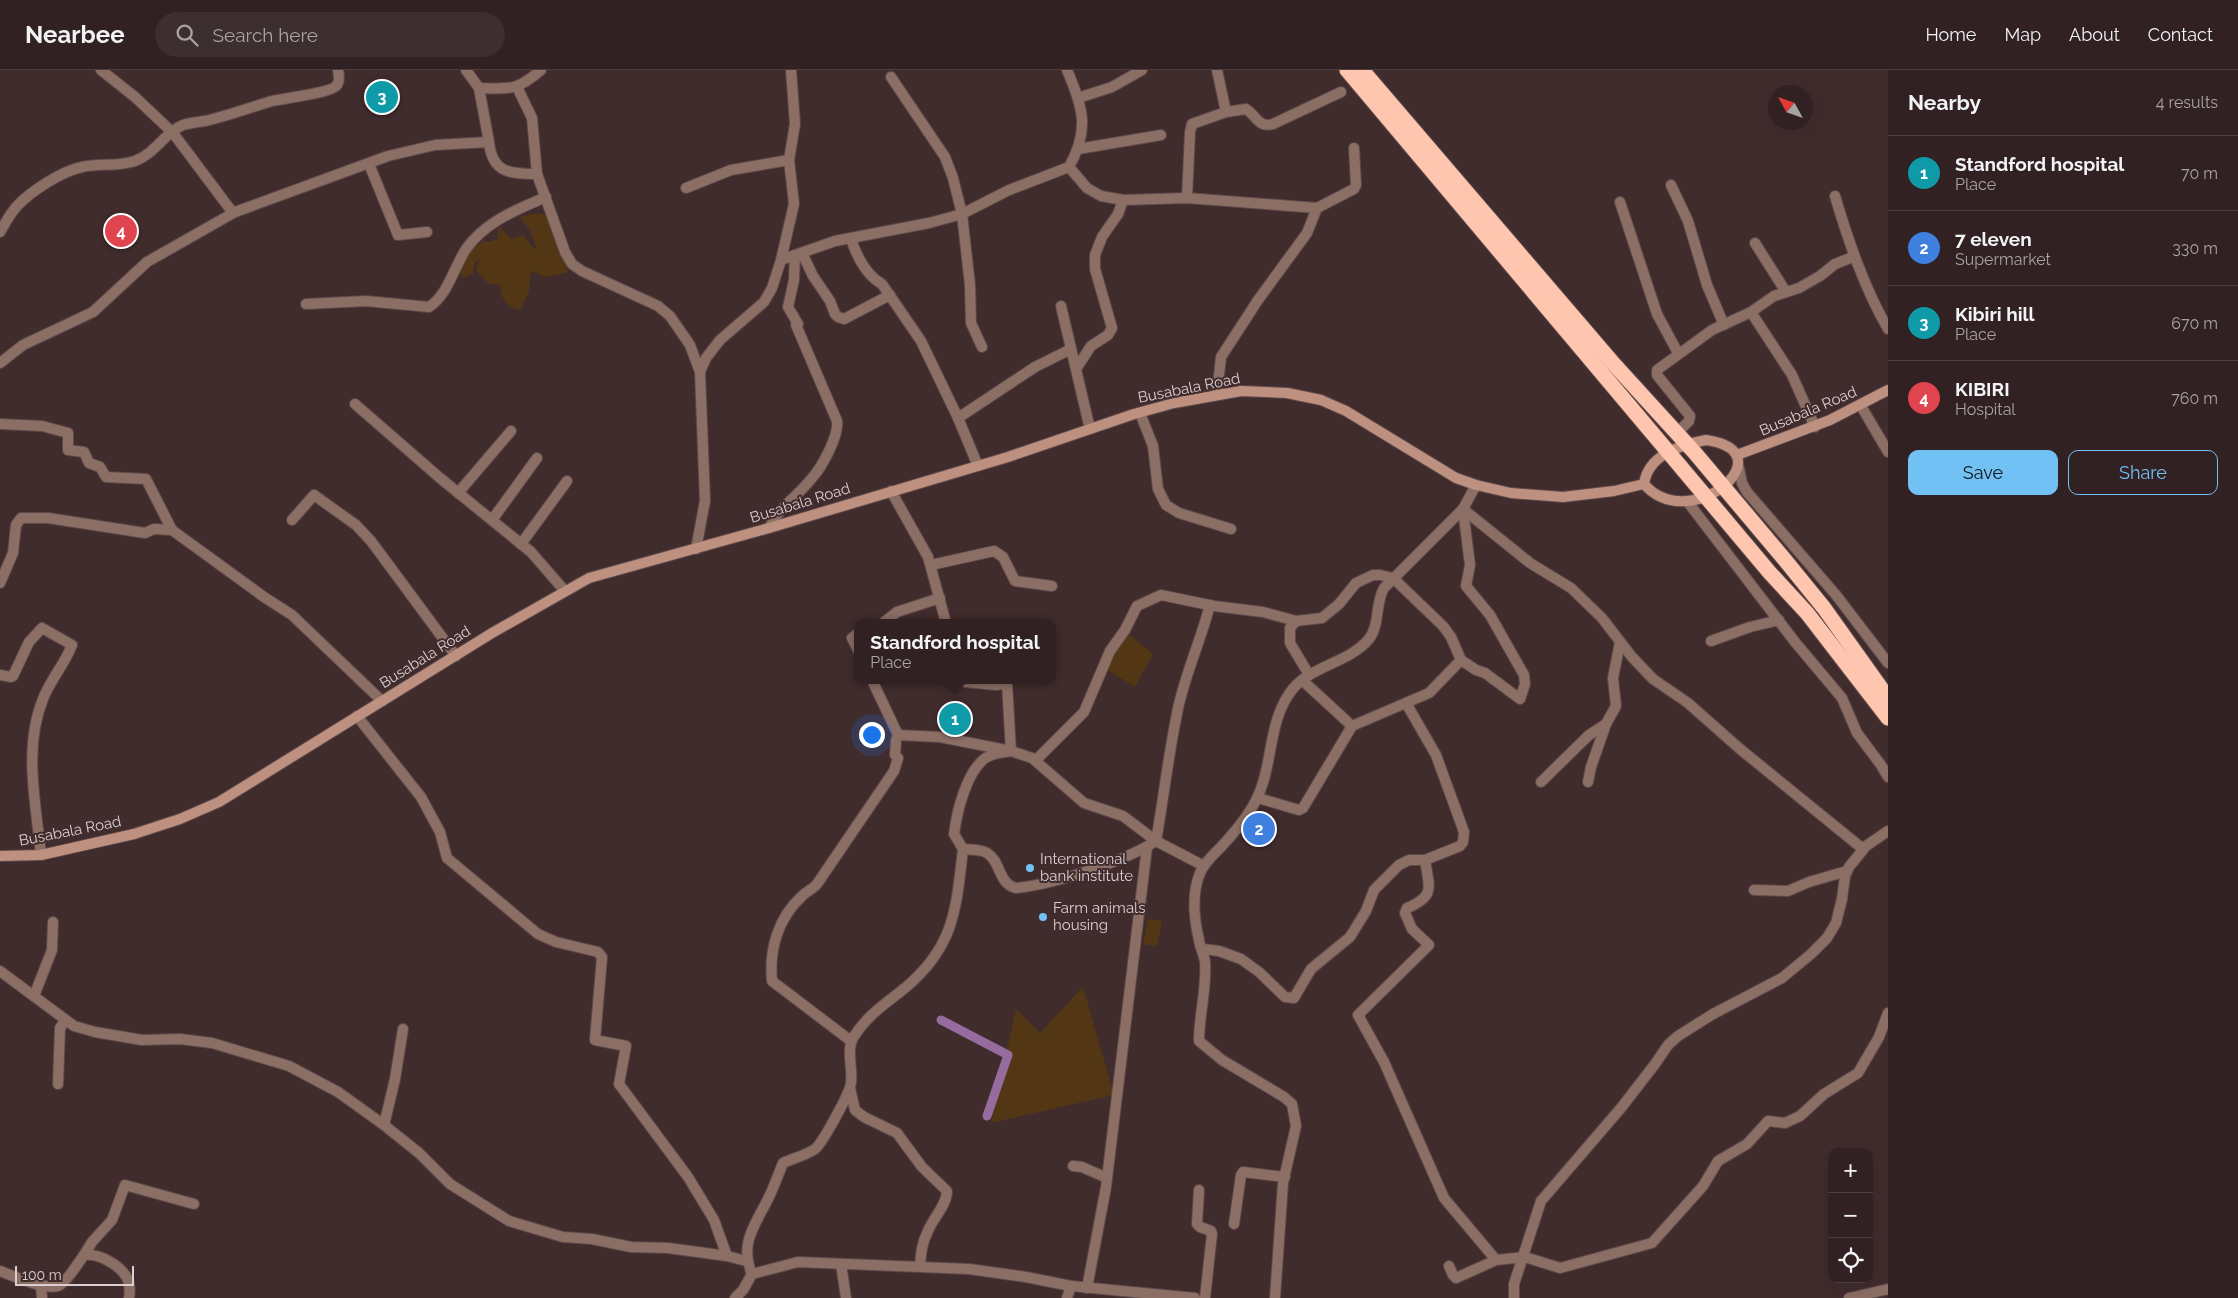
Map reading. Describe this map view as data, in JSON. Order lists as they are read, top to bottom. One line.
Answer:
{"streets":{"street":["Busabala Road"]},"places":["International bank institute","Farm animals housing"],"scale_bar":"100 m","north":"top left","page":{"header":"Nearbee","search":"Search here","nav":["Home","Map","About","Contact"],"heading":["Nearby","4 results"],"pins":["3","4","1","2"],"list":[{"mark":"1","name":"Standford hospital","note":"Place","value":"70 m"},{"mark":"2","name":"7 eleven","note":"Supermarket","value":"330 m"},{"mark":"3","name":"Kibiri hill","note":"Place","value":"670 m"},{"mark":"4","name":"KIBIRI","note":"Hospital","value":"760 m"}],"buttons":["Save","Share"],"popup":["Standford hospital","Place"],"map_buttons":["+","−"],"scale":"100 m"}}
